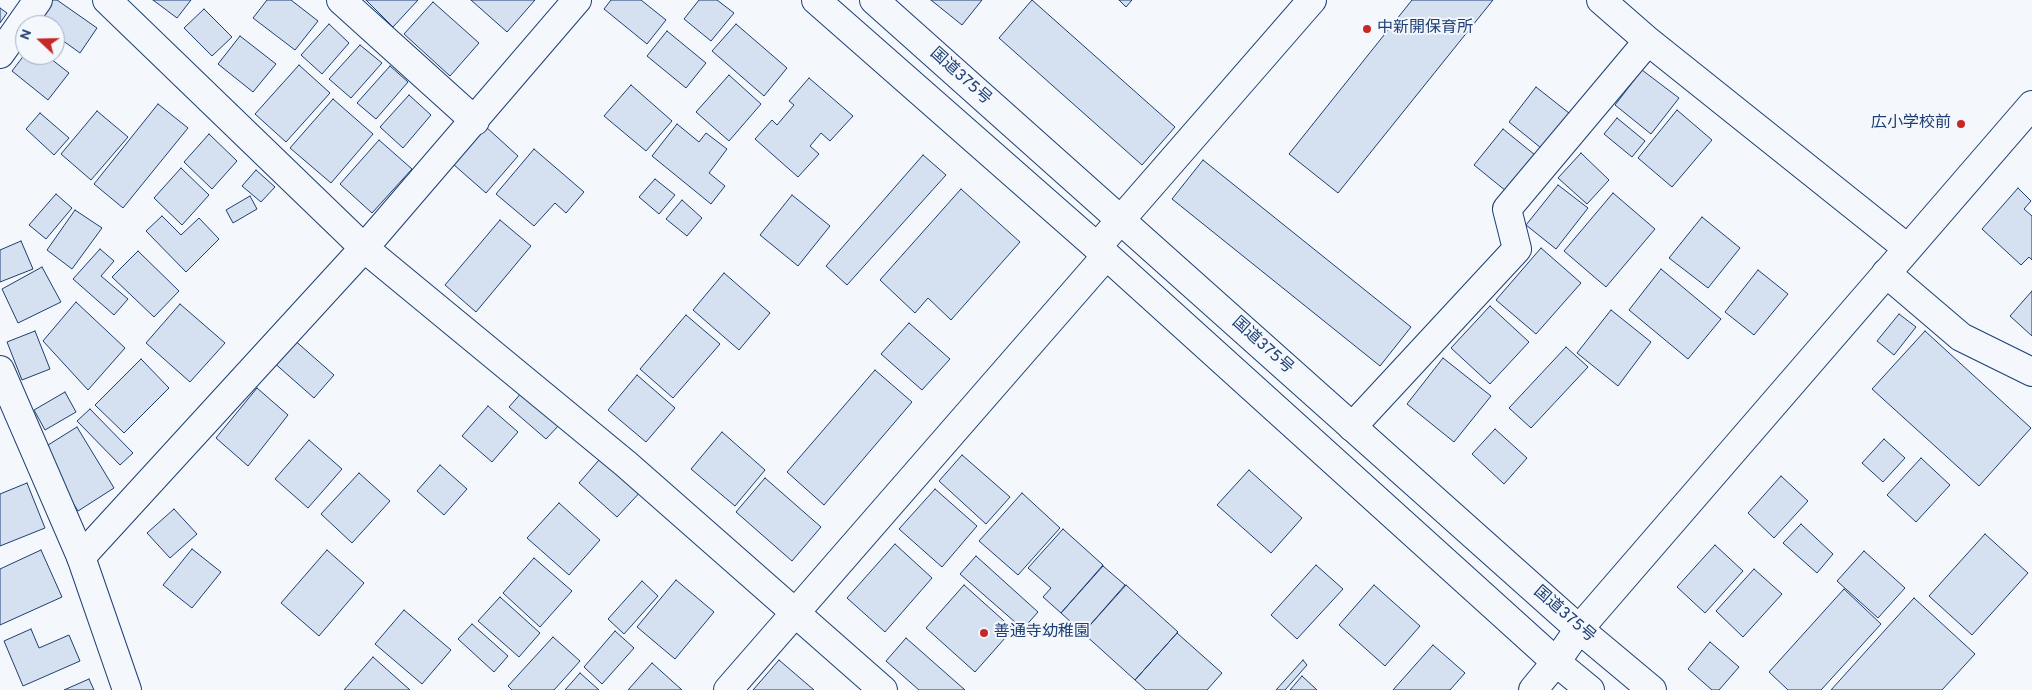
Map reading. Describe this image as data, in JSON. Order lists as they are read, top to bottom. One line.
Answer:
{"streets":{"main road":["国道375号"]},"places":["中新開保育所","広小学校前","善通寺幼稚園"],"north":"left"}
